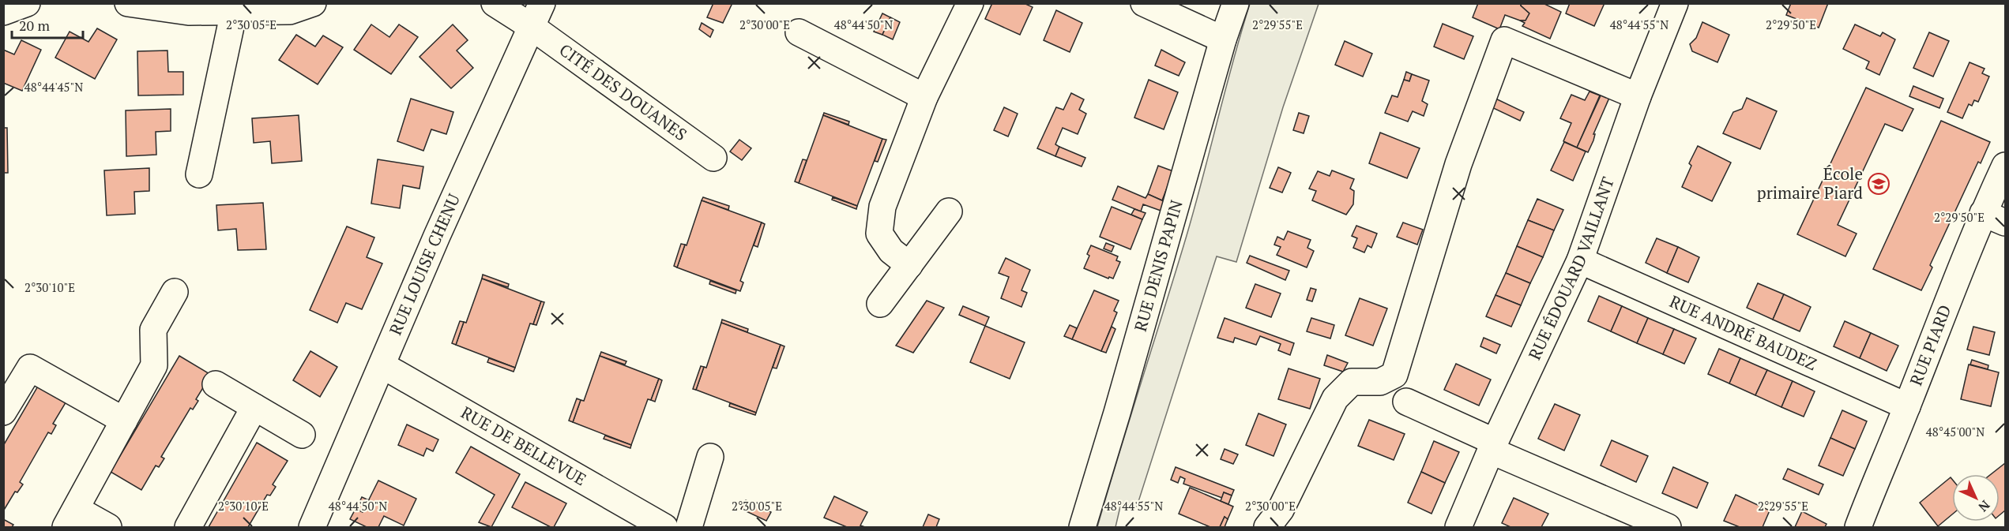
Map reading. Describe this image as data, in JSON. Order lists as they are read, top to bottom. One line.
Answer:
{"streets":{"street":["CITÉ DES DOUANES","RUE LOUISE CHENU","RUE DENIS PAPIN","RUE ÉDOUARD VAILLANT","RUE ANDRÉ BAUDEZ","RUE PIARD","RUE DE BELLEVUE"]},"crossings":[["CITÉ DES DOUANES","RUE LOUISE CHENU"],["RUE LOUISE CHENU","RUE DE BELLEVUE"],["RUE ÉDOUARD VAILLANT","RUE ANDRÉ BAUDEZ"],["RUE ANDRÉ BAUDEZ","RUE PIARD"]],"places":{"school or university":["École primaire Piard"]},"scale_bar":"20 m","north":"bottom right","coordinates":["2°30'05\"E","2°30'00\"E","48°44'50\"N","2°29'55\"E","48°44'55\"N","2°29'50\"E","48°44'45\"N","2°30'10\"E","48°45'00\"N"]}
